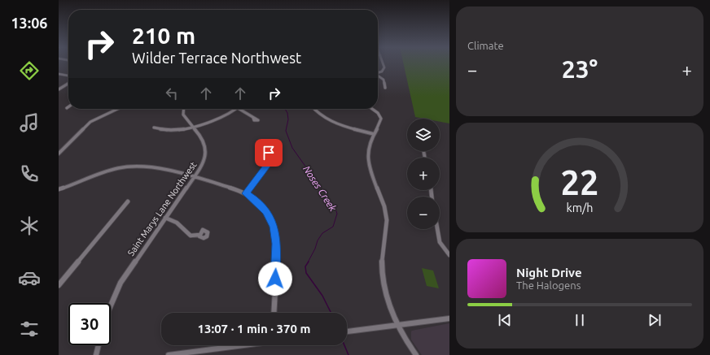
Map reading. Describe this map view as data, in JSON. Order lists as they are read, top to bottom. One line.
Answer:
{"streets":{"street":["Saint Marys Lane Northwest"]},"water":["Noses Creek"],"page":{"tabs":"13:06","tile":"Climate","turn":["210 m","Wilder Terrace Northwest"],"heat":["−","23°","+"],"map_buttons":["+","−"],"song":["Night Drive","The Halogens"],"limit":"30","trip":"13:07 · 1 min · 370 m","gauge":["22","km/h"]}}
